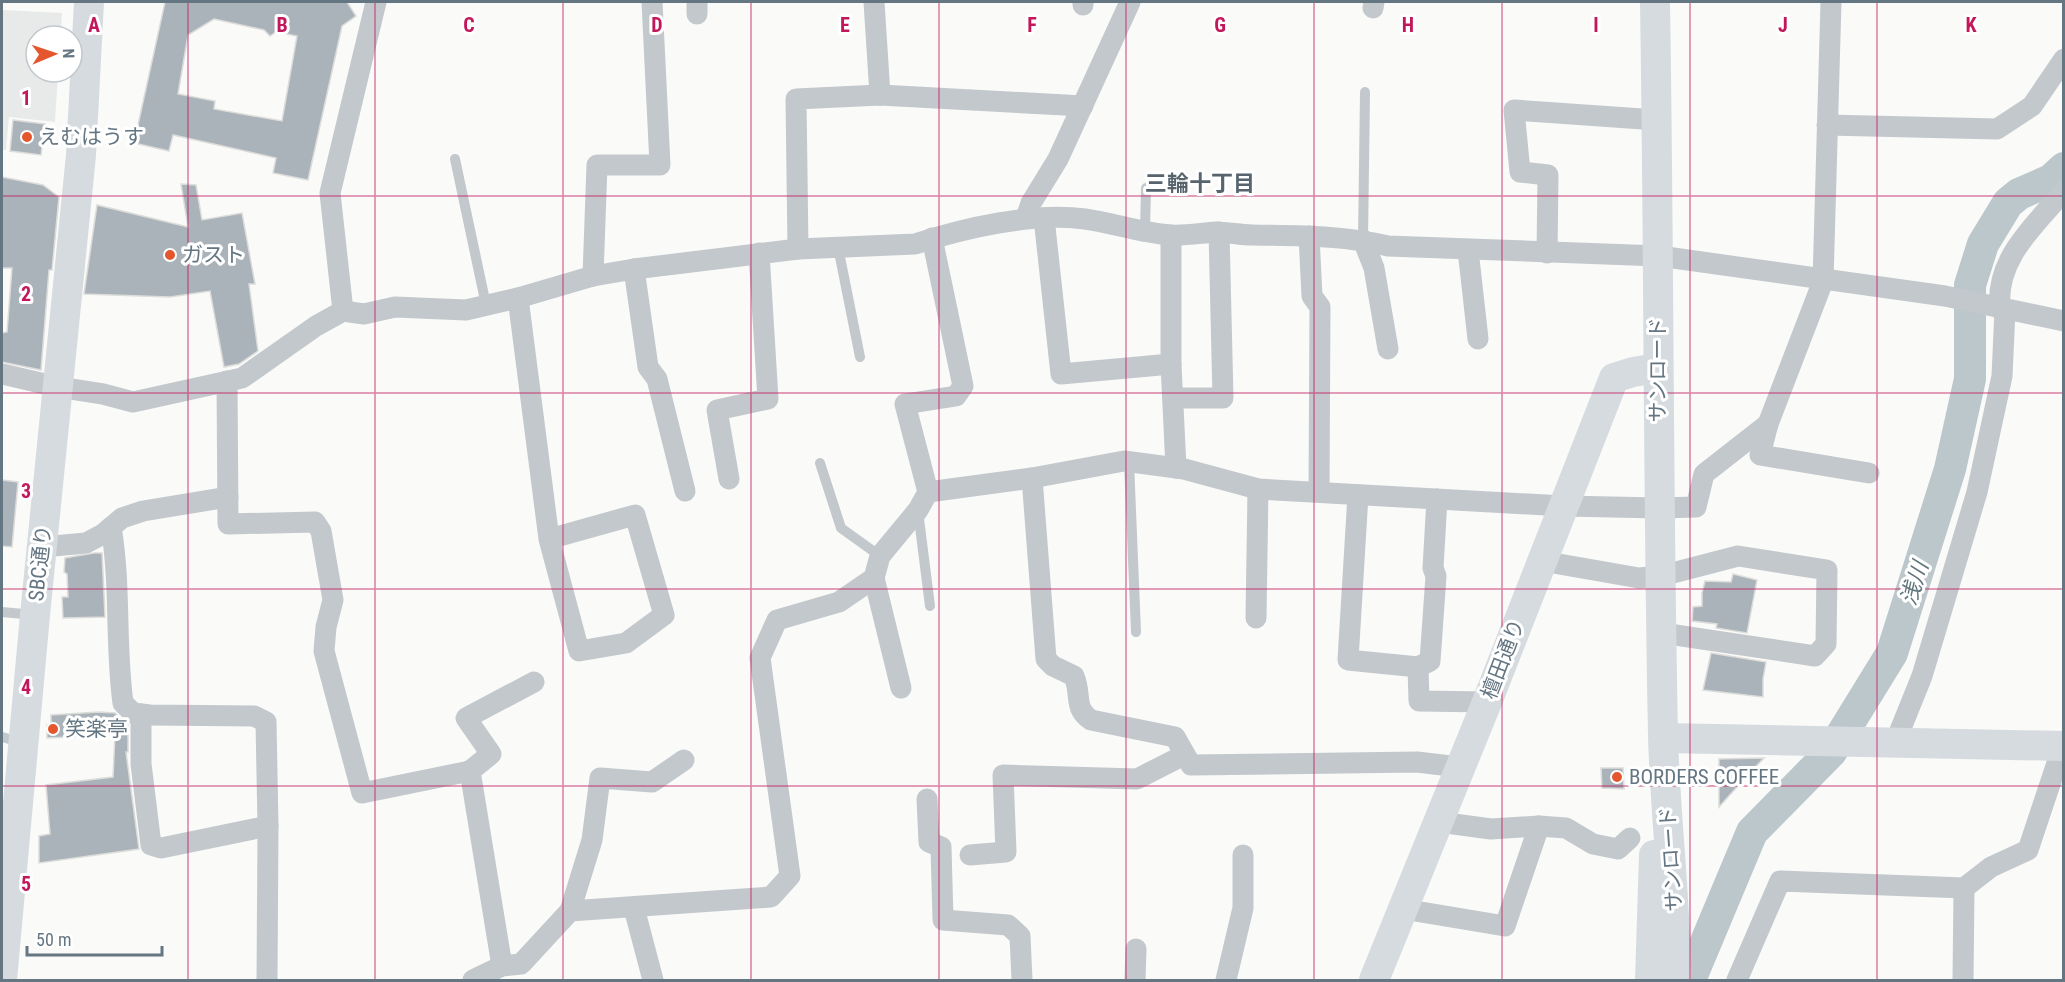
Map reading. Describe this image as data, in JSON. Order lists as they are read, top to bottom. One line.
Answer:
{"streets":{"street":["サンロード","SBC通り","檀田通り"]},"crossings":[["サンロード","檀田通り"]],"districts":["三輪十丁目"],"water":["浅川"],"places":["えむはうす","ガスト","笑楽亭","BORDERS COFFEE"],"scale_bar":"50 m","north":"right","grid":{"columns":["A","B","C","D","E","F","G","H","I","J","K"],"rows":["1","2","3","4","5"]}}
